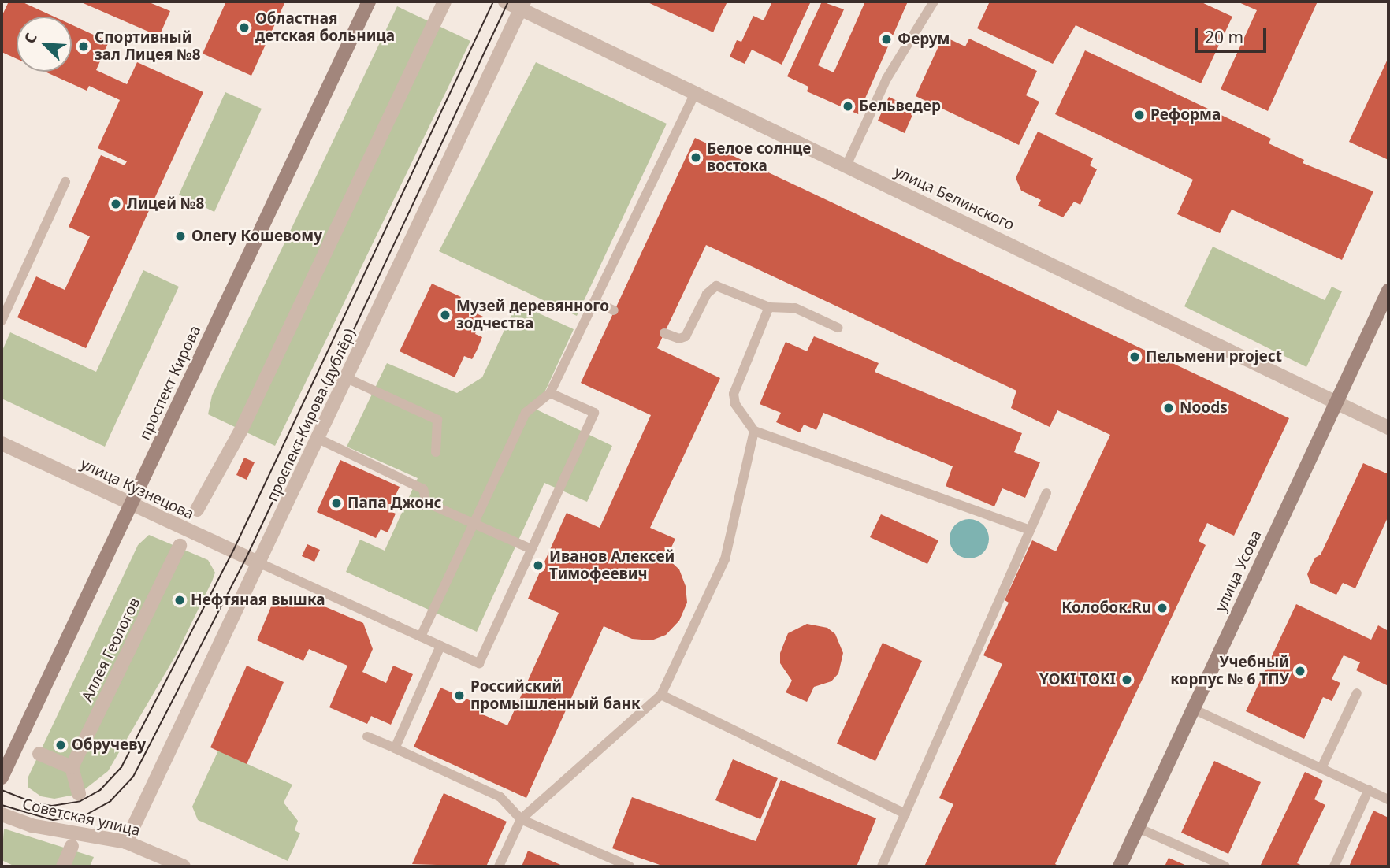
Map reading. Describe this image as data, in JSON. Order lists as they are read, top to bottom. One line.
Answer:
{"streets":{"main road":["проспект Кирова","улица Усова"],"street":["улица Белинского","проспект Кирова (дублёр)","улица Кузнецова","Аллея Геологов","Советская улица"]},"crossings":[["улица Белинского","проспект Кирова (дублёр)"],["улица Белинского","улица Усова"],["проспект Кирова","улица Кузнецова"],["проспект Кирова (дублёр)","улица Кузнецова"],["проспект Кирова (дублёр)","Советская улица"]],"places":["Областная детская больница","Ферум","Спортивный зал Лицея №8","Бельведер","Реформа","Белое солнце востока","Лицей №8","Олегу Кошевому","Музей деревянного зодчества","Пельмени project","Noods","Папа Джонс","Иванов Алексей Тимофеевич","Нефтяная вышка","Колобок.Ru","Учебный корпус № 6 ТПУ","YOKI TOKI","Российский промышленный банк","Обручеву"],"scale_bar":"20 m","north":"top left"}
